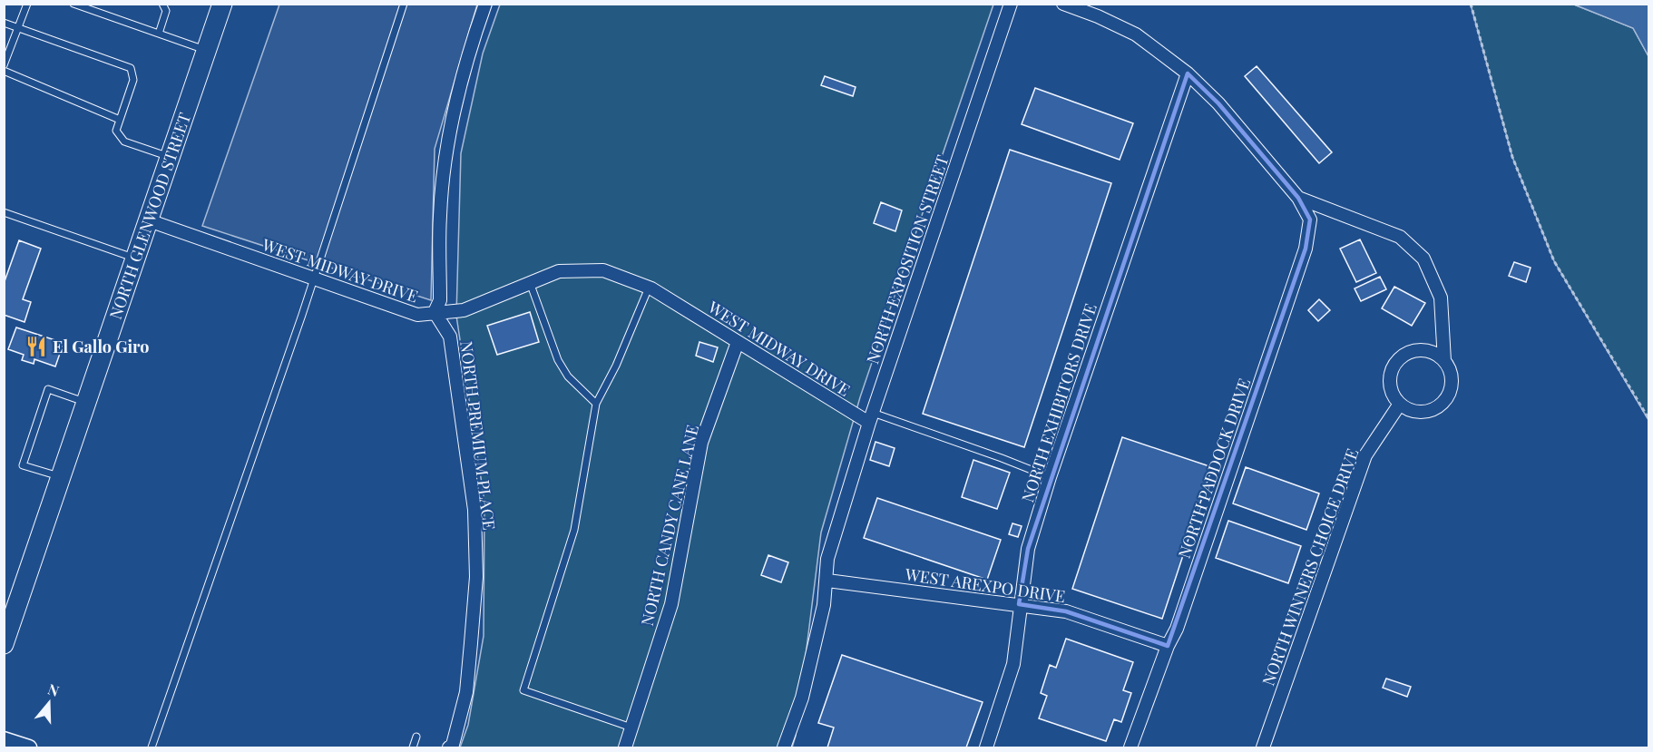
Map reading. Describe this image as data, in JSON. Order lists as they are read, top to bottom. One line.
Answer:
{"streets":{"main road":["NORTH GLENWOOD STREET"],"street":["NORTH EXPOSITION STREET","WEST MIDWAY DRIVE","NORTH EXHIBITORS DRIVE","NORTH PREMIUM PLACE","NORTH PADDOCK DRIVE","NORTH CANDY CANE LANE","NORTH WINNERS CHOICE DRIVE","WEST AREXPO DRIVE"]},"crossings":[["NORTH GLENWOOD STREET","WEST MIDWAY DRIVE"],["NORTH EXPOSITION STREET","WEST MIDWAY DRIVE"],["NORTH EXPOSITION STREET","WEST AREXPO DRIVE"],["WEST MIDWAY DRIVE","NORTH PREMIUM PLACE"],["WEST MIDWAY DRIVE","NORTH CANDY CANE LANE"],["NORTH EXHIBITORS DRIVE","WEST AREXPO DRIVE"],["NORTH PADDOCK DRIVE","WEST AREXPO DRIVE"]],"places":{"restaurant":["El Gallo Giro"]},"north":"top"}
